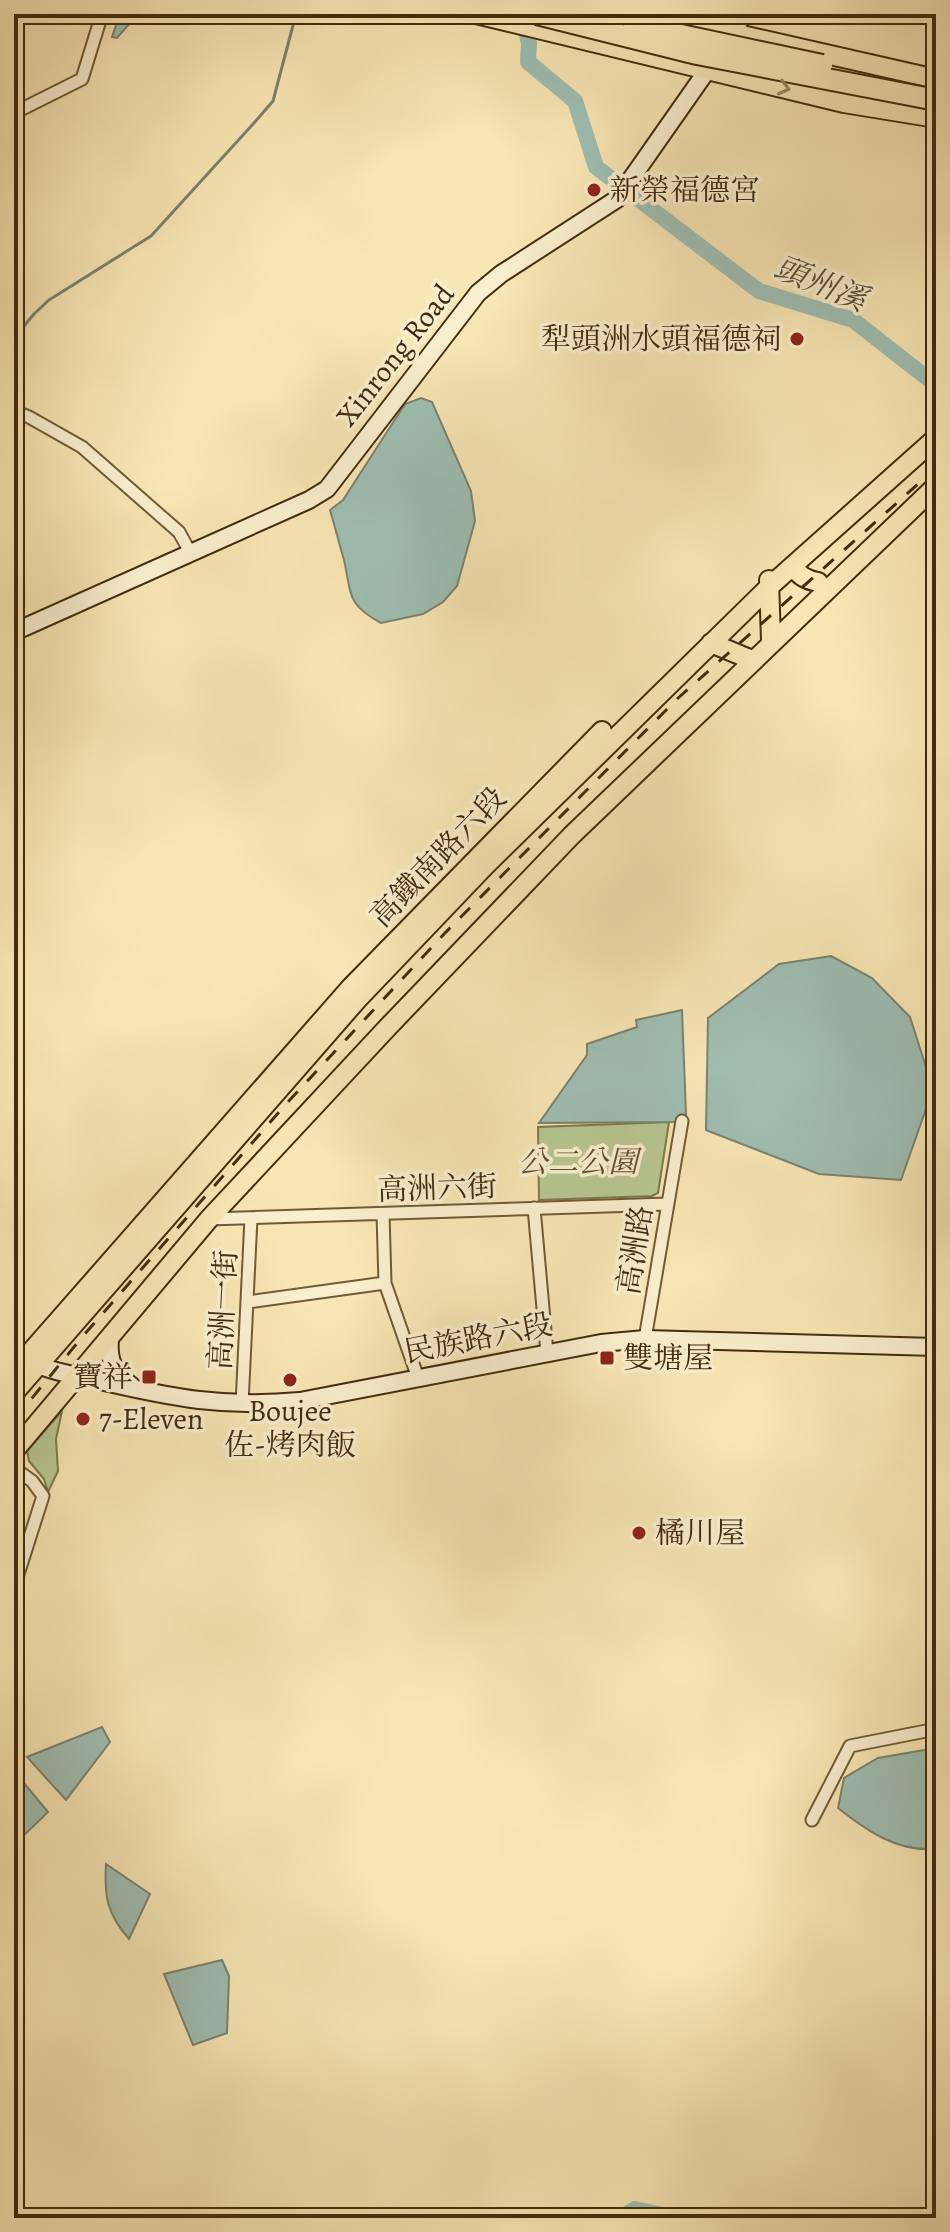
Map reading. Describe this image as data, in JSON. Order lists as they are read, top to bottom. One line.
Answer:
{"streets":{"main road":["高鐵南路六段"],"street":["Xinrong Road","高洲六街","高洲路","高洲一街","民族路六段"]},"crossings":[["高鐵南路六段","民族路六段"],["高洲六街","高洲路"],["高洲六街","高洲一街"],["高洲路","民族路六段"],["高洲一街","民族路六段"]],"water":["頭州溪"],"parks":["公二公園"],"places":{"other":["新榮福德宮","犁頭洲水頭福德祠","Boujee 佐-烤肉飯","7-Eleven","橘川屋"],"transit":["雙塘屋","寶祥"]}}
